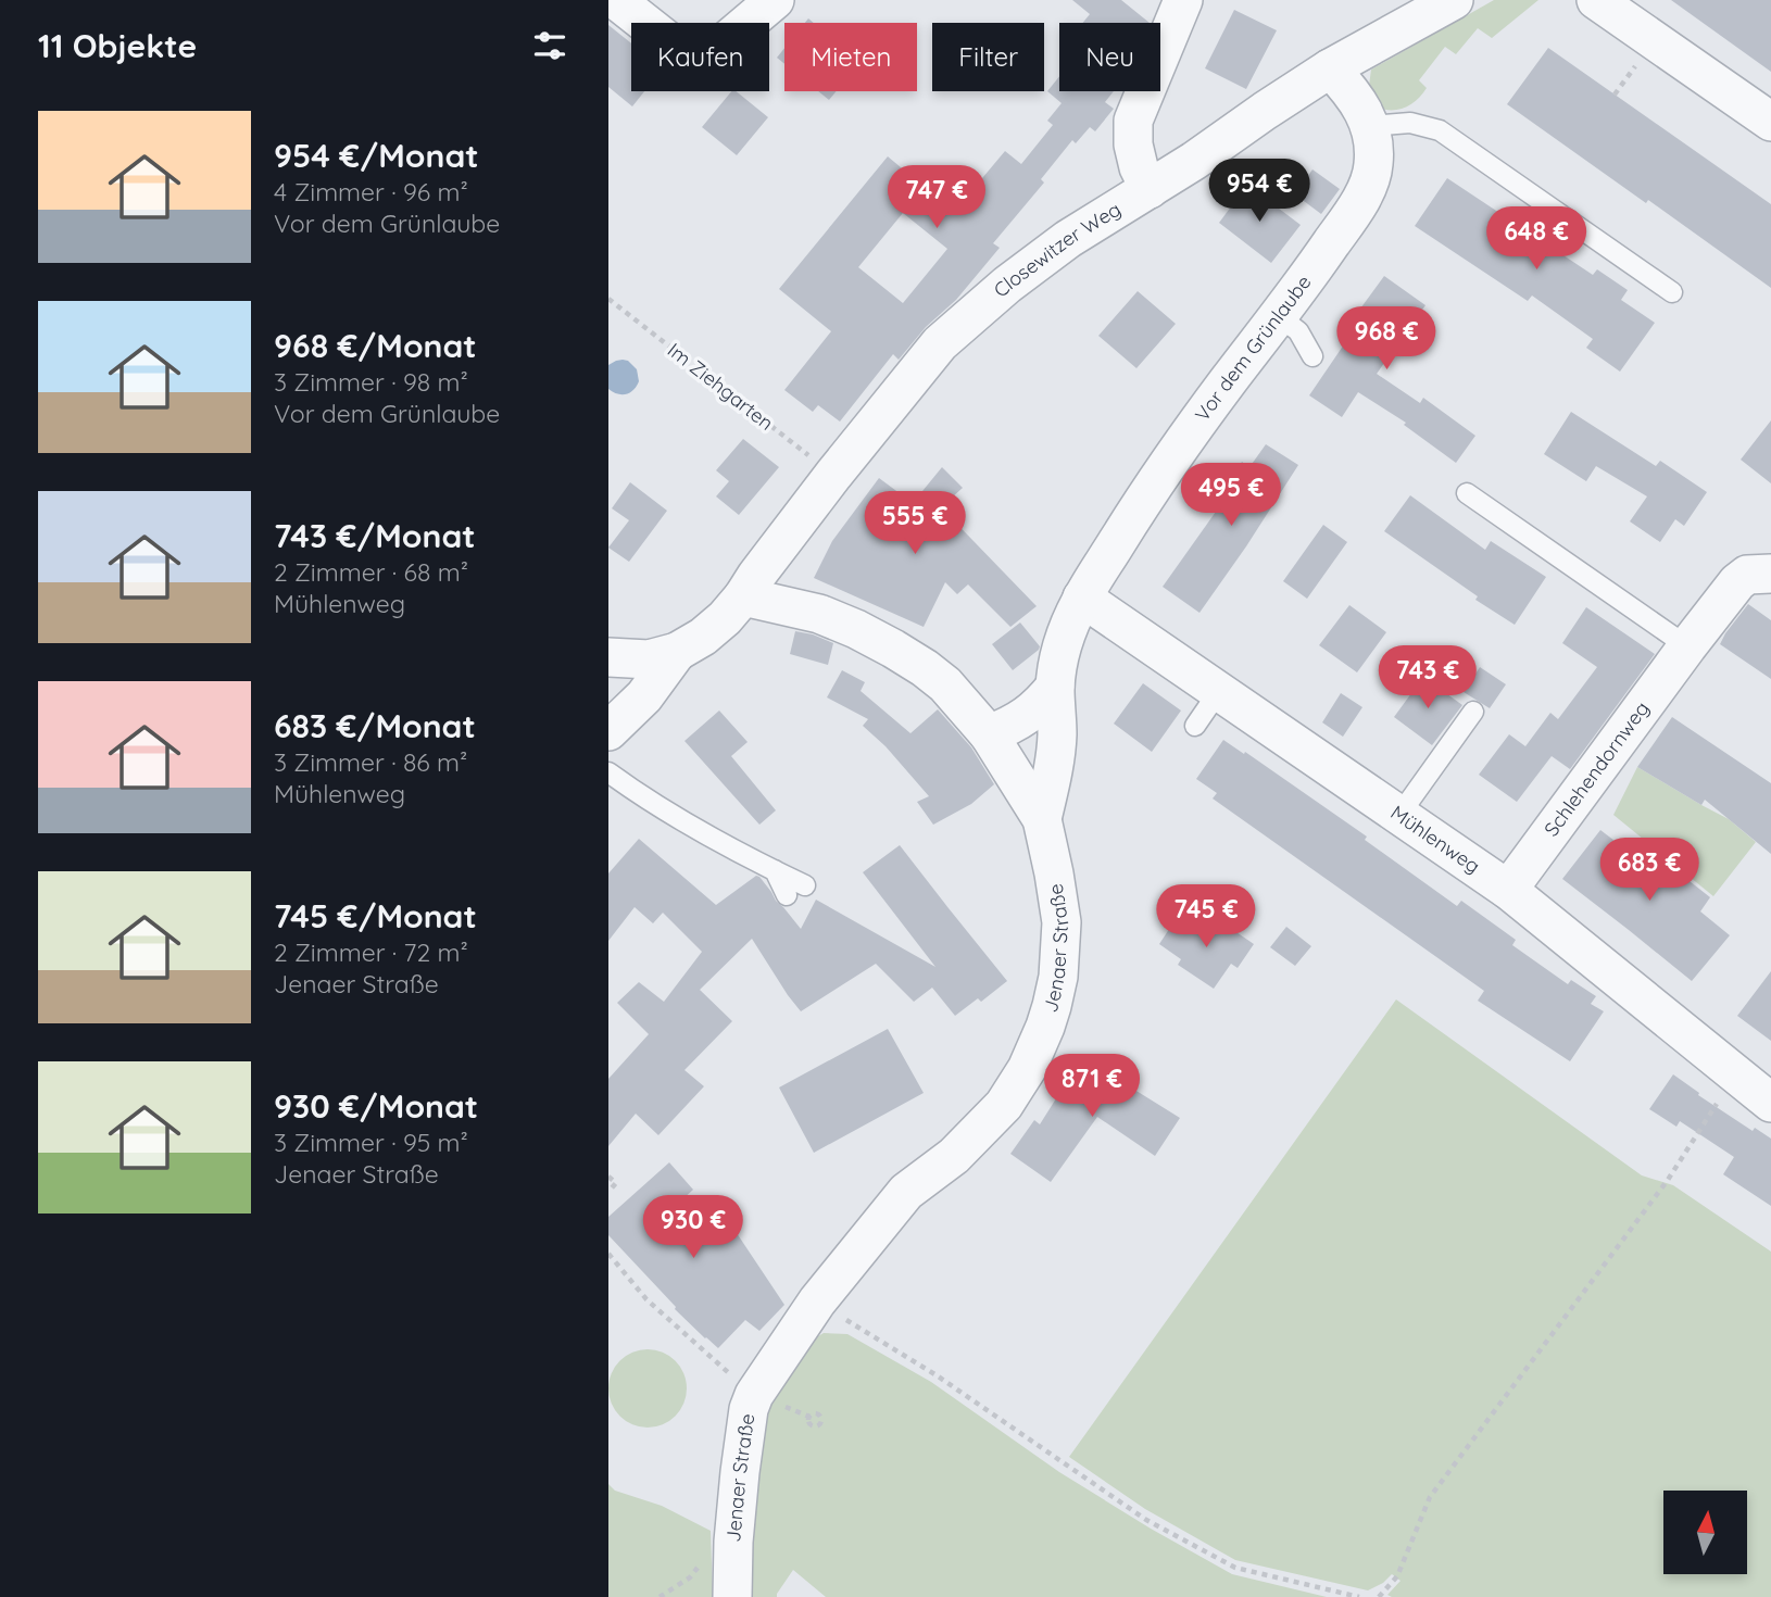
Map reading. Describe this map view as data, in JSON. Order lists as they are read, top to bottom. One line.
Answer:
{"streets":{"street":["Closewitzer Weg","Vor dem Grünlaube","Schlehendornweg","Mühlenweg","Jenaer Straße"],"path":["Im Ziehgarten"]},"crossings":[["Closewitzer Weg","Vor dem Grünlaube"],["Closewitzer Weg","Im Ziehgarten"],["Closewitzer Weg","Jenaer Straße"],["Vor dem Grünlaube","Mühlenweg"],["Vor dem Grünlaube","Jenaer Straße"],["Schlehendornweg","Mühlenweg"]],"north":"top","page":{"heading":"11 Objekte","chip":["Kaufen","Mieten","Filter","Neu"],"list":[{"name":"954 €/Monat","note":"4 Zimmer · 96 m² · Vor dem Grünlaube"},{"name":"968 €/Monat","note":"3 Zimmer · 98 m² · Vor dem Grünlaube"},{"name":"743 €/Monat","note":"2 Zimmer · 68 m² · Mühlenweg"},{"name":"683 €/Monat","note":"3 Zimmer · 86 m² · Mühlenweg"},{"name":"745 €/Monat","note":"2 Zimmer · 72 m² · Jenaer Straße"},{"name":"930 €/Monat","note":"3 Zimmer · 95 m² · Jenaer Straße"}],"price":["954 €","747 €","648 €","968 €","495 €","555 €","743 €","683 €","745 €","871 €","930 €"]}}
